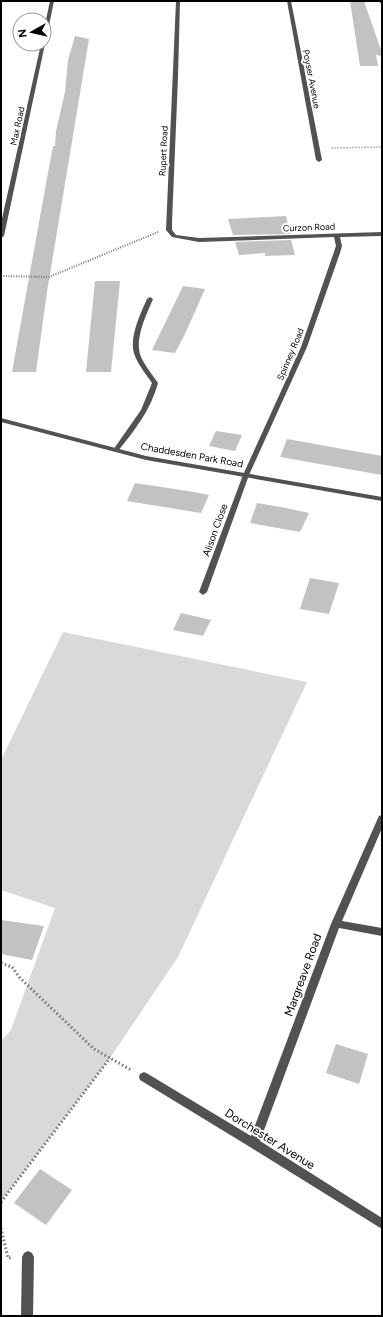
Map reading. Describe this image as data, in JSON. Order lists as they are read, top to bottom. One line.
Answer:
{"streets":{"street":["Poyser Avenue","Max Road","Rupert Road","Curzon Road","Spinney Road","Chaddesden Park Road","Alison Close","Margreave Road","Dorchester Avenue"]},"crossings":[["Rupert Road","Curzon Road"],["Curzon Road","Spinney Road"],["Spinney Road","Chaddesden Park Road"],["Spinney Road","Alison Close"],["Chaddesden Park Road","Alison Close"],["Margreave Road","Dorchester Avenue"]],"north":"left"}
